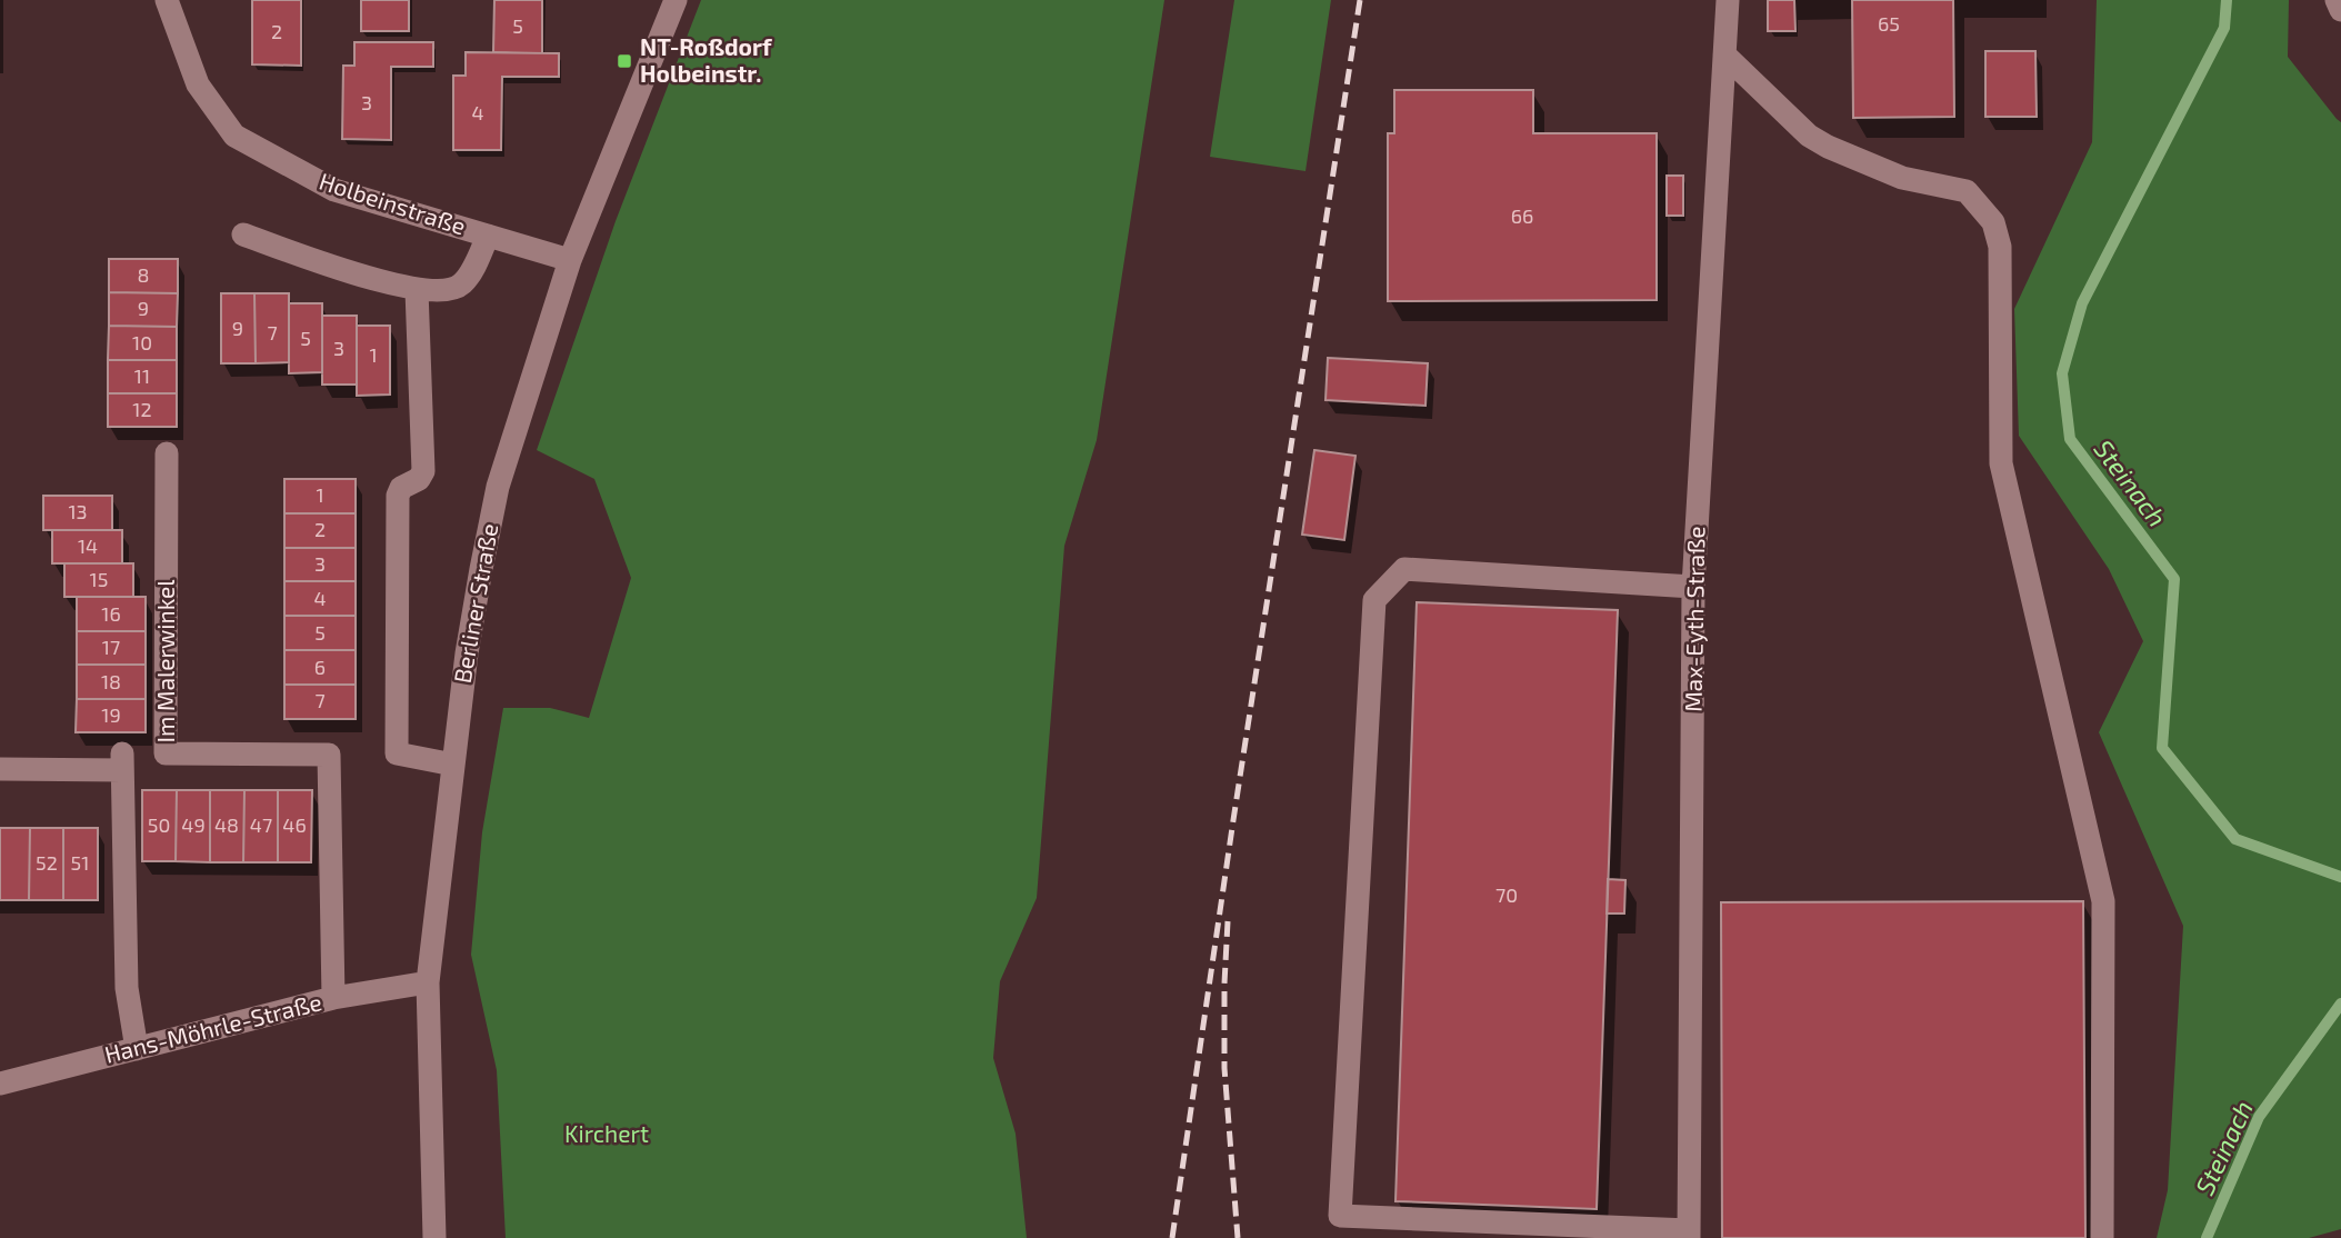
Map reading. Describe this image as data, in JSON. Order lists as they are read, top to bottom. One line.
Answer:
{"streets":{"street":["Holbeinstraße","Berliner Straße","Max-Eyth-Straße","Im Malerwinkel","Hans-Möhrle-Straße"]},"crossings":[["Holbeinstraße","Berliner Straße"],["Berliner Straße","Hans-Möhrle-Straße"],["Im Malerwinkel","Hans-Möhrle-Straße"]],"water":["Steinach"],"parks":["Kirchert"],"places":{"transit":["NT-Roßdorf Holbeinstr."]},"house_numbers":["65","5","2","3","4","66","8","9","9","7","5","10","3","1","11","12","1","13","2","14","3","15","4","16","5","17","6","18","7","19","50","49","48","47","46","52","51","70"]}
